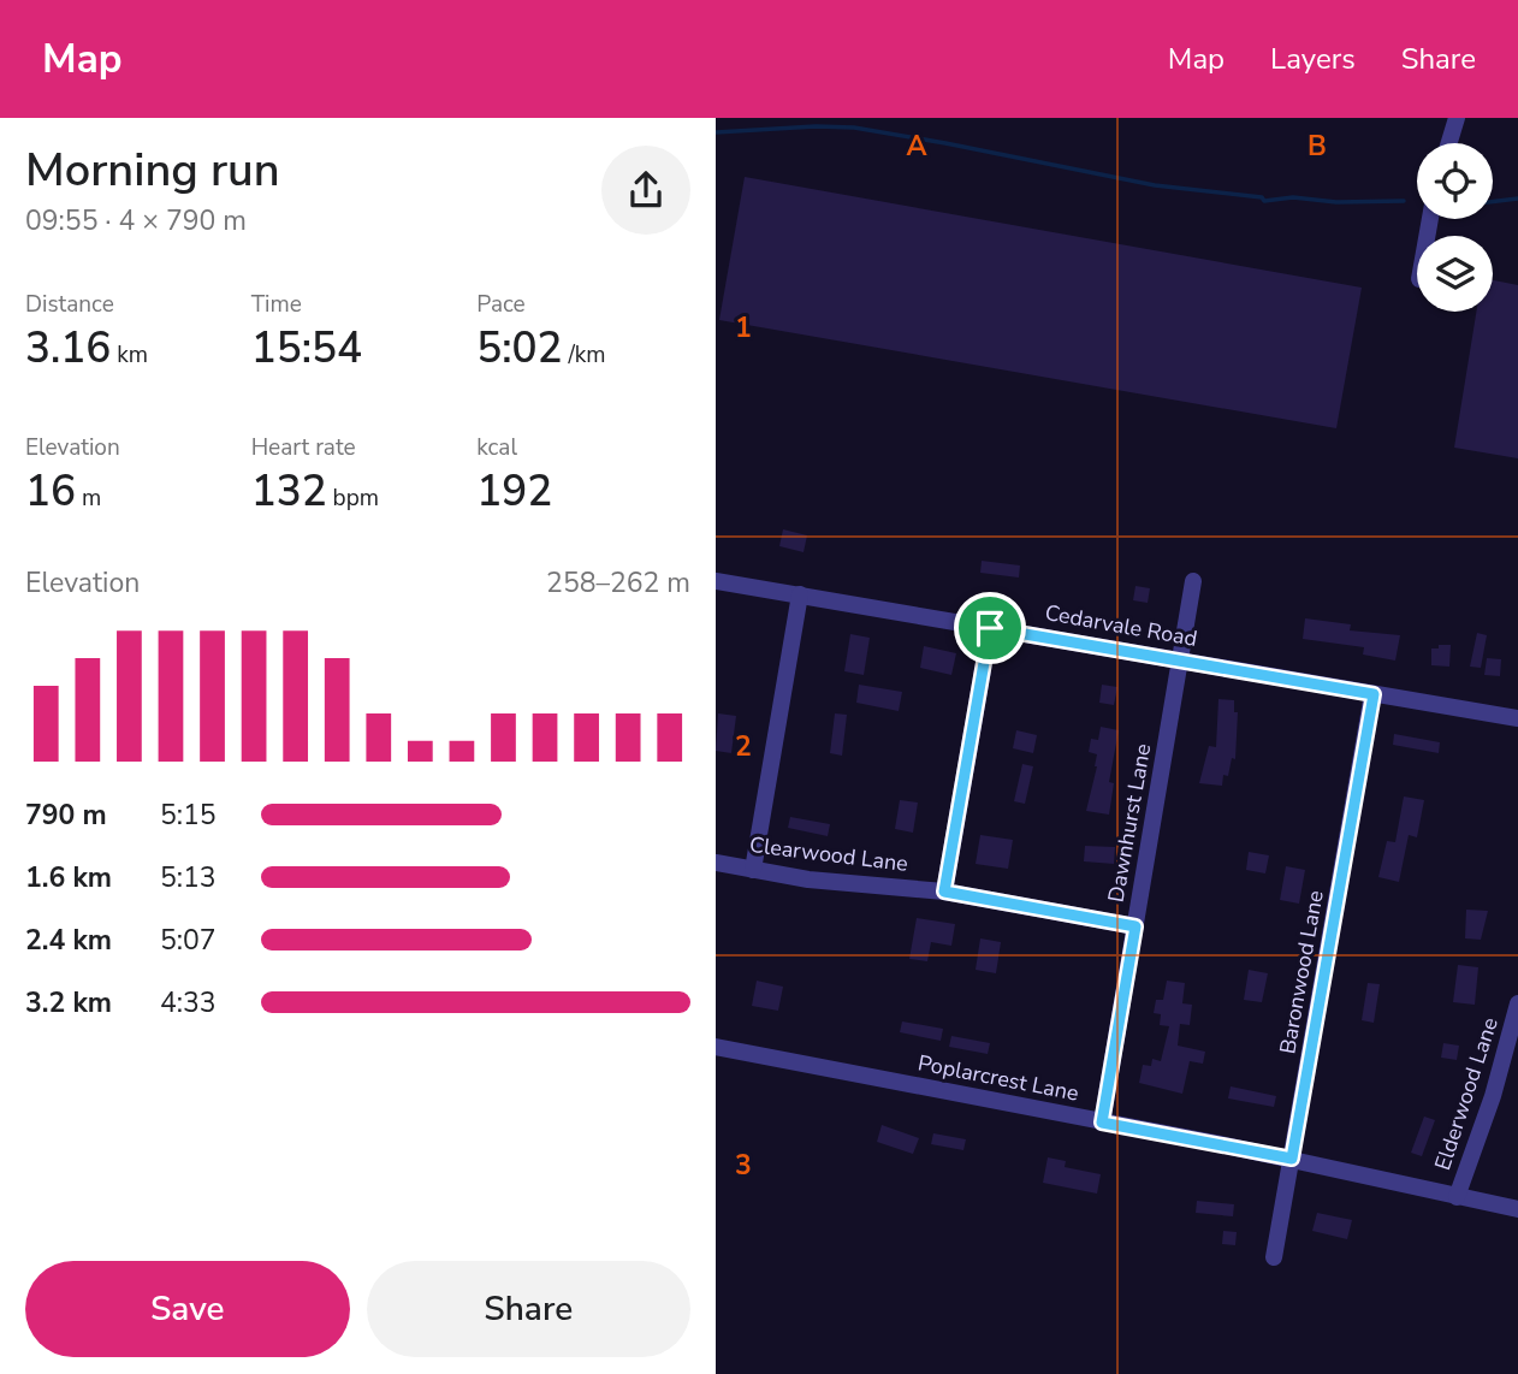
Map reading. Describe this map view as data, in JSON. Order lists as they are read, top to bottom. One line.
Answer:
{"streets":{"street":["Cedarvale Road","Dawnhurst Lane","Clearwood Lane","Baronwood Lane","Poplarcrest Lane","Elderwood Lane"]},"crossings":[["Cedarvale Road","Dawnhurst Lane"],["Cedarvale Road","Baronwood Lane"],["Dawnhurst Lane","Clearwood Lane"],["Dawnhurst Lane","Poplarcrest Lane"],["Baronwood Lane","Poplarcrest Lane"],["Poplarcrest Lane","Elderwood Lane"]],"page":{"header":"Map","nav":["Map","Layers","Share"],"heading":["Morning run","09:55 · 4 × 790 m"],"stats":[["Distance","3.16 km"],["Time","15:54"],["Pace","5:02 /km"],["Elevation","16 m"],["Heart rate","132 bpm"],["kcal","192"]],"chart":["Elevation","258–262 m"],"list":[{"name":"790 m","note":"5:15"},{"name":"1.6 km","note":"5:13"},{"name":"2.4 km","note":"5:07"},{"name":"3.2 km","note":"4:33"}],"buttons":["Save","Share"]},"grid":{"columns":["A","B"],"rows":["1","2","3"]}}
